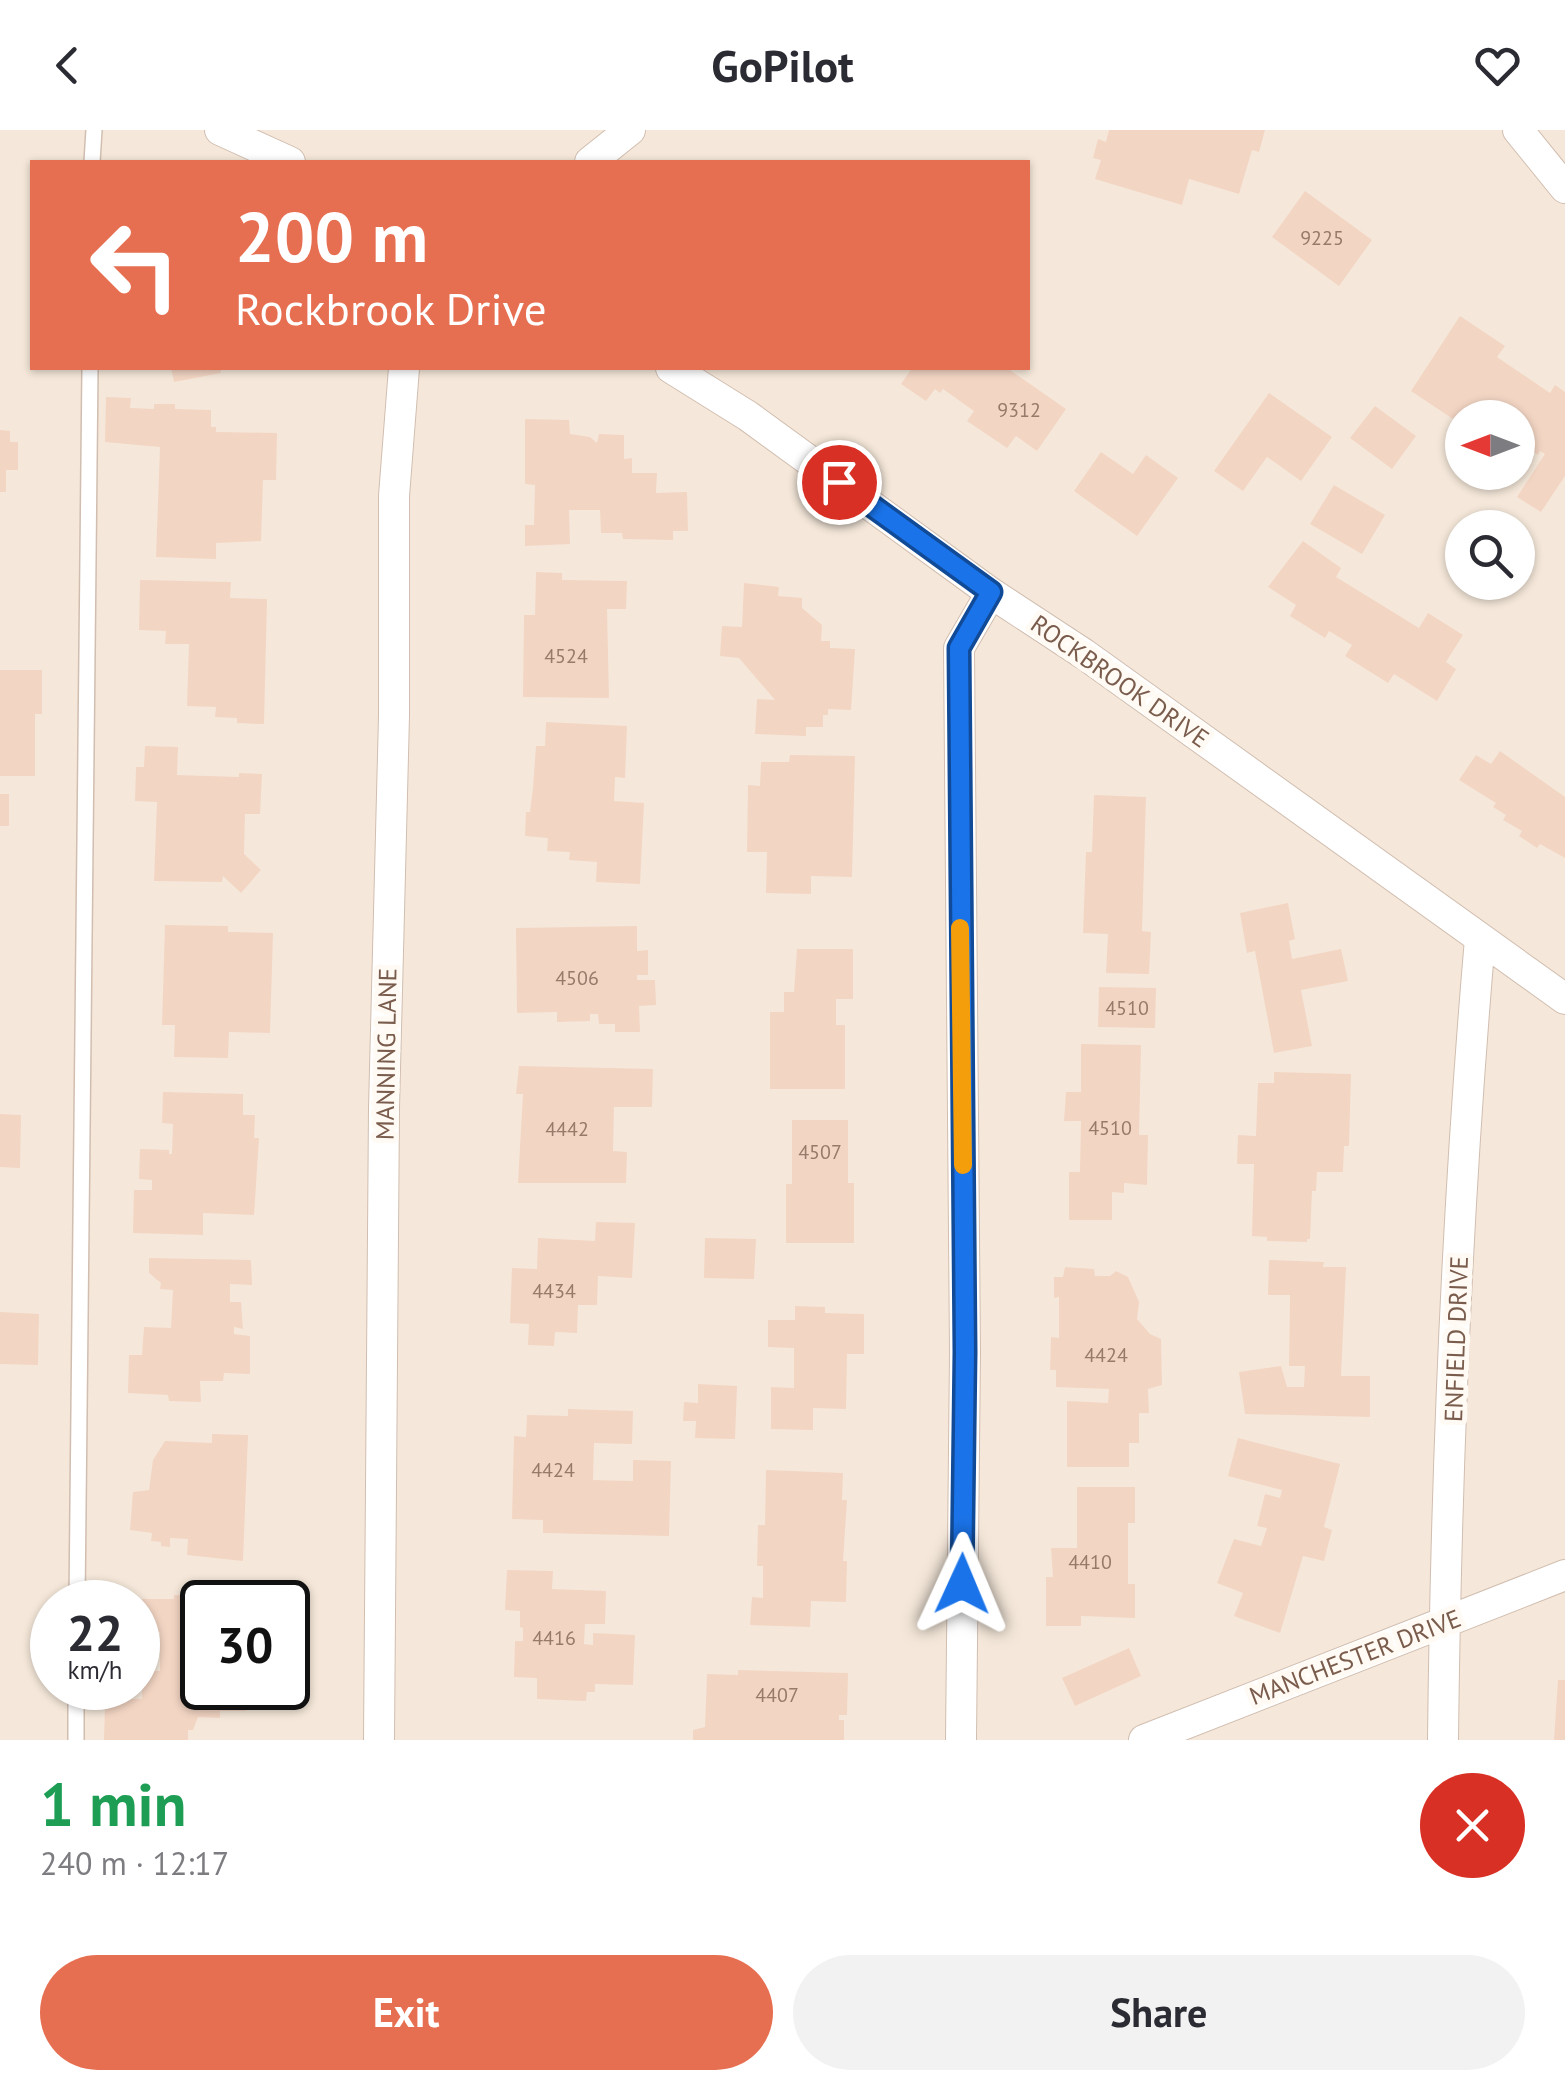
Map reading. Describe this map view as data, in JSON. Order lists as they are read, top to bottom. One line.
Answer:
{"streets":{"street":["ROCKBROOK DRIVE","MANNING LANE","ENFIELD DRIVE","MANCHESTER DRIVE"]},"crossings":[["ROCKBROOK DRIVE","ENFIELD DRIVE"],["ENFIELD DRIVE","MANCHESTER DRIVE"]],"house_numbers":["9225","9312","4524","4506","4510","4510","4442","4507","4434","4424","4424","4410","4416","4407"],"north":"left","page":{"header":"GoPilot","turn":["200 m","Rockbrook Drive"],"speed":"22 km/h","limit":"30","heading":["1 min","240 m · 12:17"],"buttons":["Exit","Share"]}}
